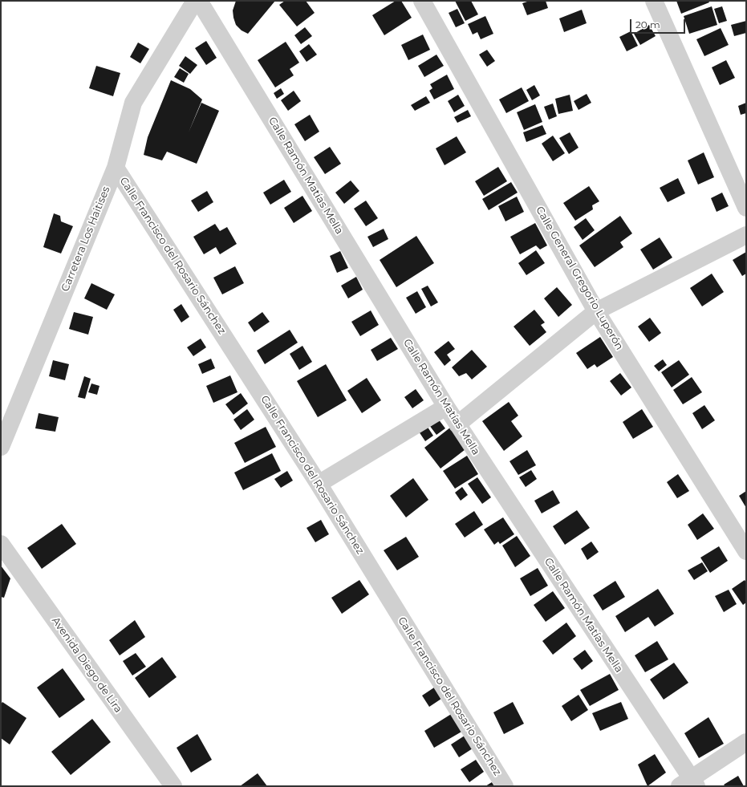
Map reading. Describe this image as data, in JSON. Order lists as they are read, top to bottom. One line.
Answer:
{"streets":{"street":["Calle Ramón Matías Mella","Carretera Los Haitises","Calle Francisco del Rosario Sánchez","Calle General Gregorio Luperón","Avenida Diego de Lira"]},"crossings":[["Carretera Los Haitises","Calle Francisco del Rosario Sánchez"]],"scale_bar":"20 m"}
